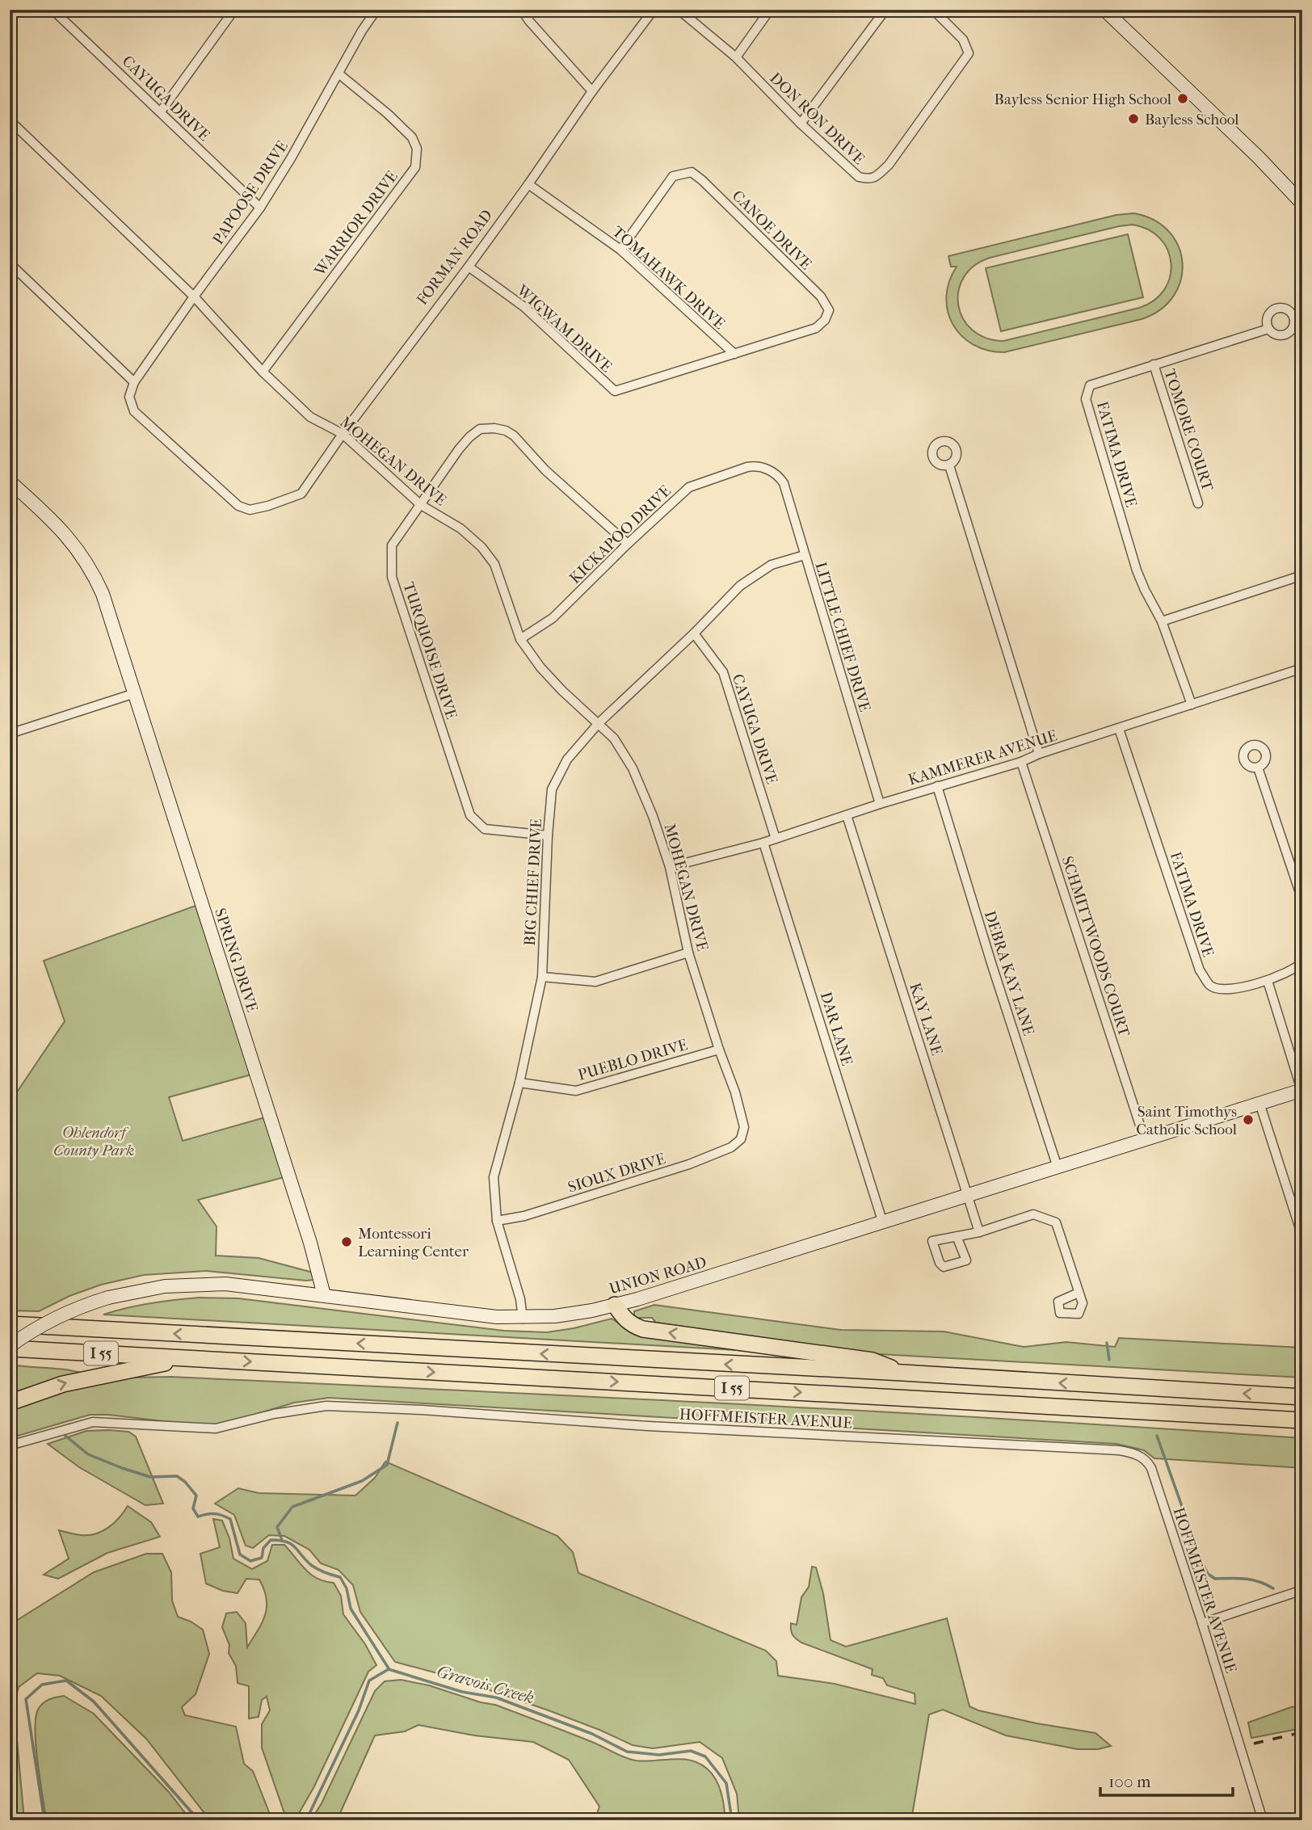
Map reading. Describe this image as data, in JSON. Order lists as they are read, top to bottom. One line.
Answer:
{"streets":{"highway":["I 55"],"main road":["SPRING DRIVE","UNION ROAD"],"street":["CAYUGA DRIVE","DON RON DRIVE","PAPOOSE DRIVE","WARRIOR DRIVE","CANOE DRIVE","FORMAN ROAD","TOMAHAWK DRIVE","WIGWAM DRIVE","TOMORE COURT","FATIMA DRIVE","MOHEGAN DRIVE","KICKAPOO DRIVE","LITTLE CHIEF DRIVE","TURQUOISE DRIVE","KAMMERER AVENUE","BIG CHIEF DRIVE","SCHMITTWOODS COURT","DEBRA KAY LANE","KAY LANE","DAR LANE","PUEBLO DRIVE","SIOUX DRIVE","HOFFMEISTER AVENUE"]},"crossings":[["CAYUGA DRIVE","PAPOOSE DRIVE"],["CAYUGA DRIVE","KAMMERER AVENUE"],["CAYUGA DRIVE","BIG CHIEF DRIVE"],["PAPOOSE DRIVE","WARRIOR DRIVE"],["PAPOOSE DRIVE","FORMAN ROAD"],["PAPOOSE DRIVE","MOHEGAN DRIVE"],["WARRIOR DRIVE","MOHEGAN DRIVE"],["CANOE DRIVE","TOMAHAWK DRIVE"],["CANOE DRIVE","WIGWAM DRIVE"],["FORMAN ROAD","TOMAHAWK DRIVE"],["FORMAN ROAD","WIGWAM DRIVE"],["FORMAN ROAD","MOHEGAN DRIVE"],["TOMAHAWK DRIVE","WIGWAM DRIVE"],["TOMORE COURT","FATIMA DRIVE"],["FATIMA DRIVE","KAMMERER AVENUE"],["MOHEGAN DRIVE","KICKAPOO DRIVE"],["MOHEGAN DRIVE","TURQUOISE DRIVE"],["MOHEGAN DRIVE","KAMMERER AVENUE"],["MOHEGAN DRIVE","BIG CHIEF DRIVE"],["MOHEGAN DRIVE","PUEBLO DRIVE"],["MOHEGAN DRIVE","SIOUX DRIVE"],["KICKAPOO DRIVE","LITTLE CHIEF DRIVE"],["KICKAPOO DRIVE","TURQUOISE DRIVE"],["LITTLE CHIEF DRIVE","KAMMERER AVENUE"],["LITTLE CHIEF DRIVE","BIG CHIEF DRIVE"],["TURQUOISE DRIVE","BIG CHIEF DRIVE"],["KAMMERER AVENUE","SCHMITTWOODS COURT"],["KAMMERER AVENUE","DEBRA KAY LANE"],["KAMMERER AVENUE","KAY LANE"],["KAMMERER AVENUE","DAR LANE"],["BIG CHIEF DRIVE","PUEBLO DRIVE"],["BIG CHIEF DRIVE","SIOUX DRIVE"],["BIG CHIEF DRIVE","UNION ROAD"],["SCHMITTWOODS COURT","UNION ROAD"],["SPRING DRIVE","UNION ROAD"],["DEBRA KAY LANE","UNION ROAD"],["KAY LANE","UNION ROAD"],["DAR LANE","UNION ROAD"],["UNION ROAD","I 55"]],"water":["Gravois Creek"],"parks":["Ohlendorf County Park"],"places":["Bayless Senior High School","Bayless School","Saint Timothys Catholic School","Montessori Learning Center"],"scale_bar":"100 m"}
